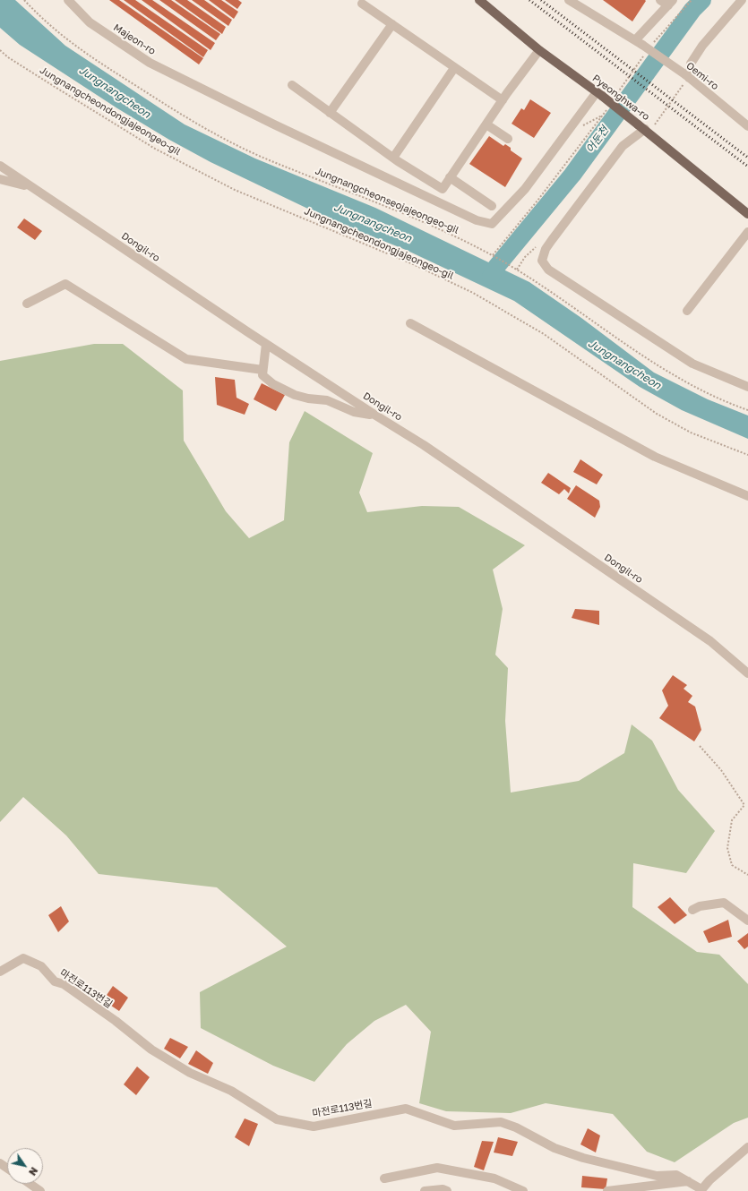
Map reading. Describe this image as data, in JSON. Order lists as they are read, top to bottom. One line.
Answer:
{"streets":{"main road":["Pyeonghwa-ro"],"street":["Majeon-ro","Oemi-ro","Dongil-ro","마전로113번길"],"path":["Jungnangcheondongjajeongeo-gil","Jungnangcheonseojajeongeo-gil"]},"crossings":[["Majeon-ro","Pyeonghwa-ro"]],"water":["Jungnangcheon","어둔천"],"north":"bottom right"}
